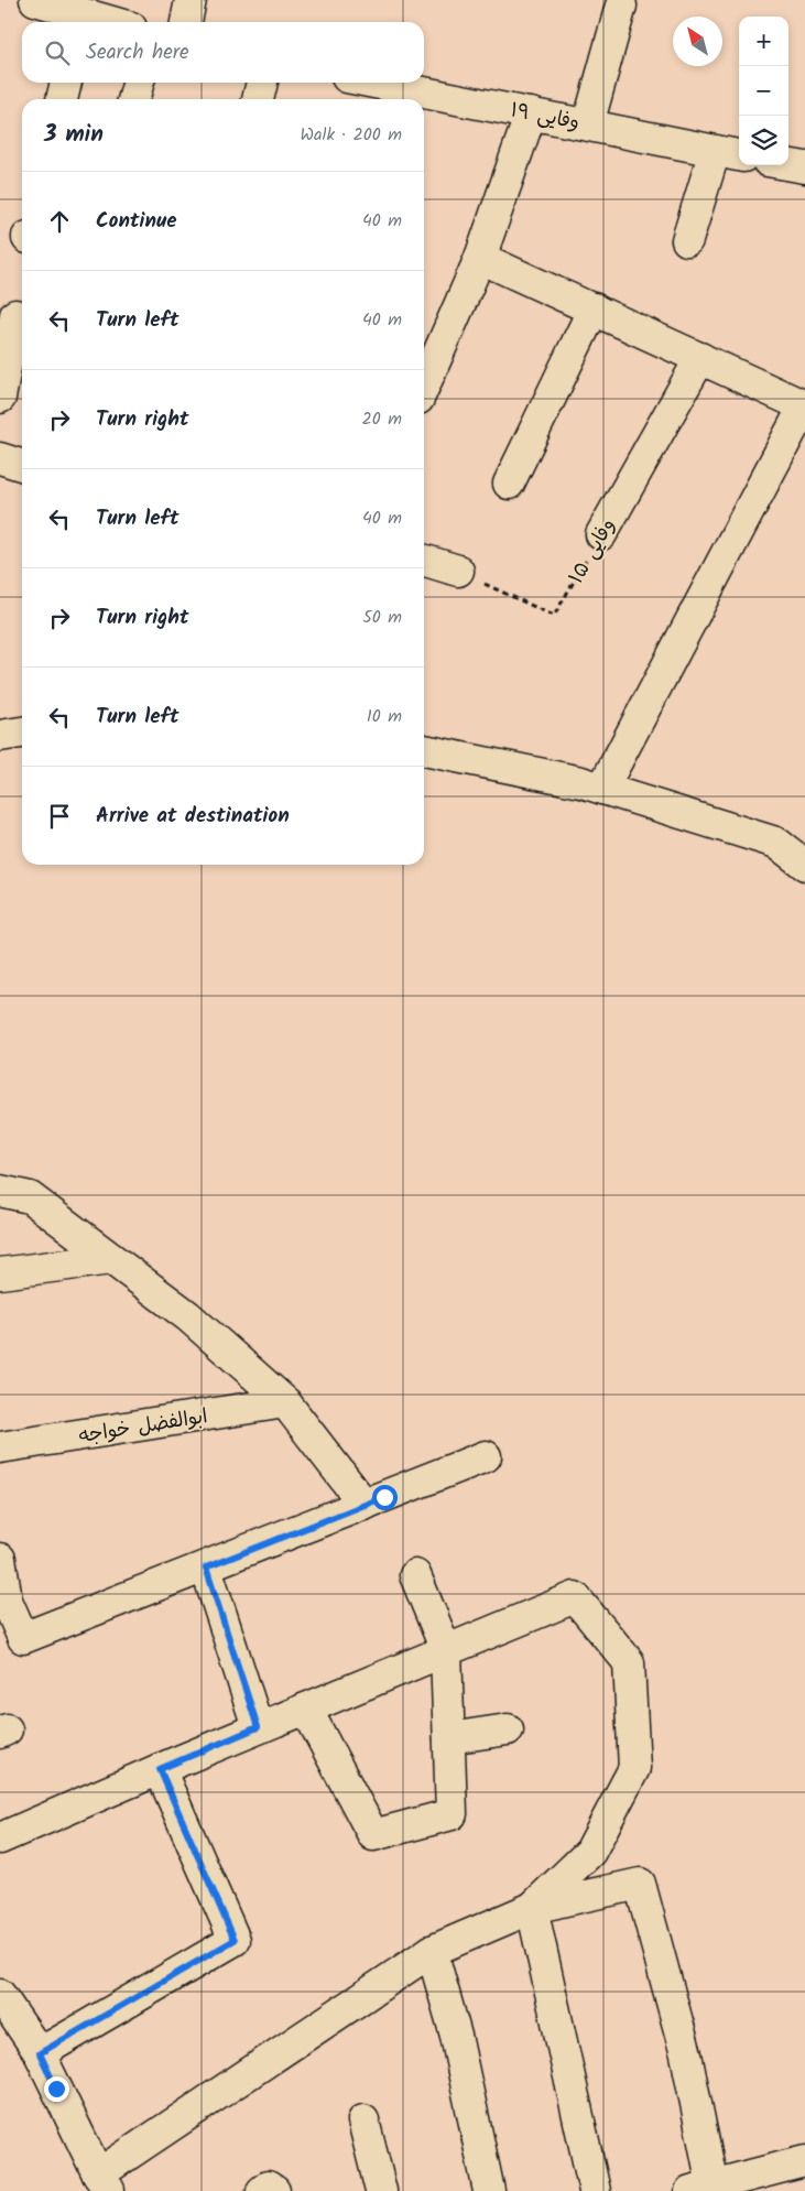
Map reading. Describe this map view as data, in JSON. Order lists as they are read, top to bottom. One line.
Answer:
{"streets":{"street":["وفایی ۱۹","وفایی ۱۵","ابوالفضل خواجه"]},"north":"top left","page":{"map_buttons":["+","−"],"search":"Search here","heading":["3 min","Walk · 200 m"],"list":[["Continue","40 m"],["Turn left","40 m"],["Turn right","20 m"],["Turn left","40 m"],["Turn right","50 m"],["Turn left","10 m"],"Arrive at destination"]}}
